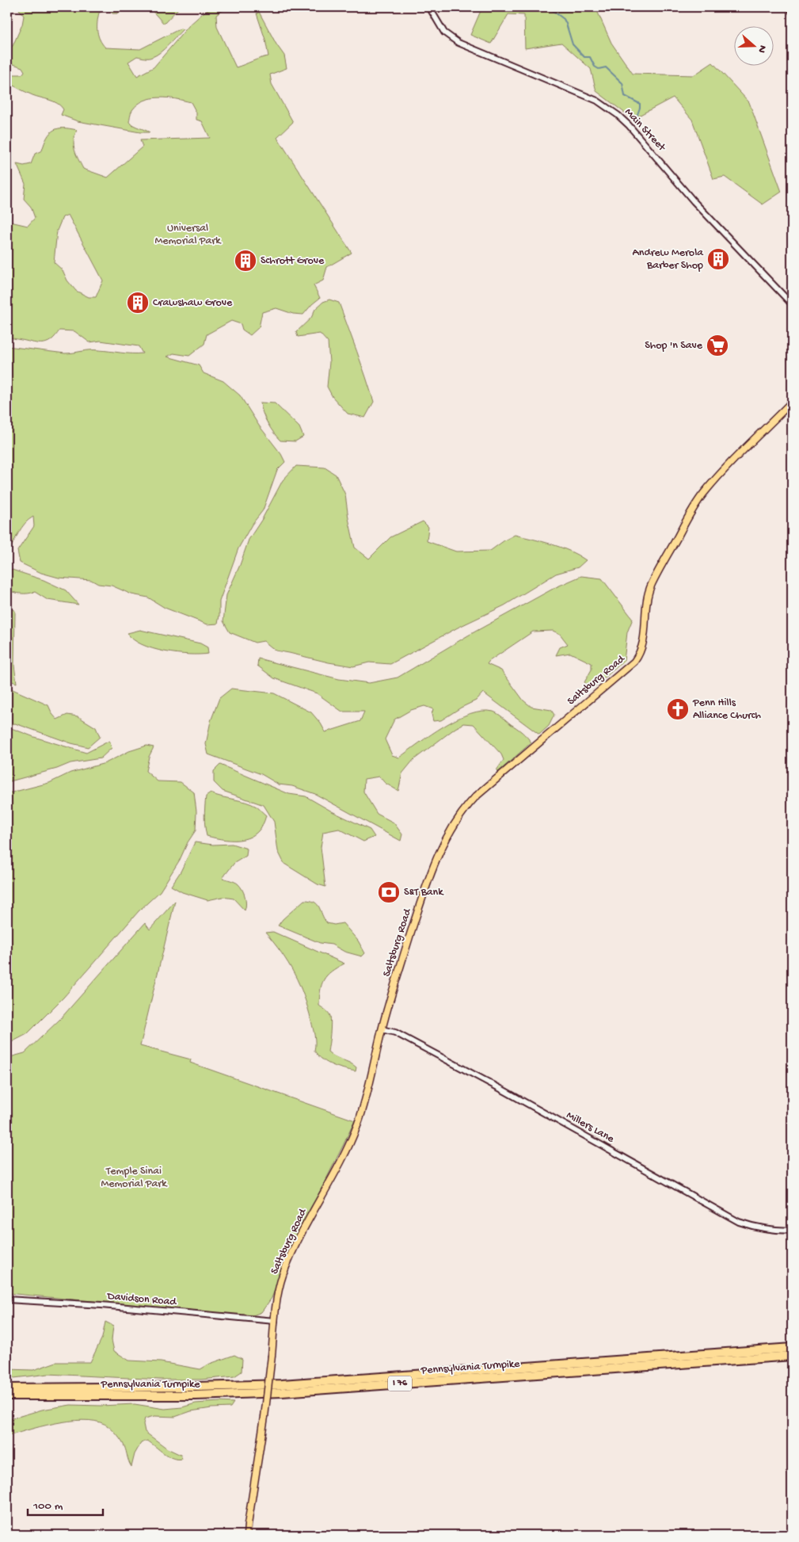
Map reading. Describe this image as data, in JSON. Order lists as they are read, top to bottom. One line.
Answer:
{"streets":{"highway":["Pennsylvania Turnpike","I 76"],"main road":["Saltsburg Road"],"street":["Main Street","Millers Lane","Davidson Road"]},"crossings":[["Saltsburg Road","Millers Lane"],["Saltsburg Road","Davidson Road"]],"parks":["Universal Memorial Park","Temple Sinai Memorial Park"],"places":{"building":["Andrew Merola Barber Shop","Schrott Grove","Crawshaw Grove"],"supermarket":["Shop 'n Save"],"church":["Penn Hills Alliance Church"],"bank":["S&T Bank"]},"scale_bar":"100 m","north":"right"}
